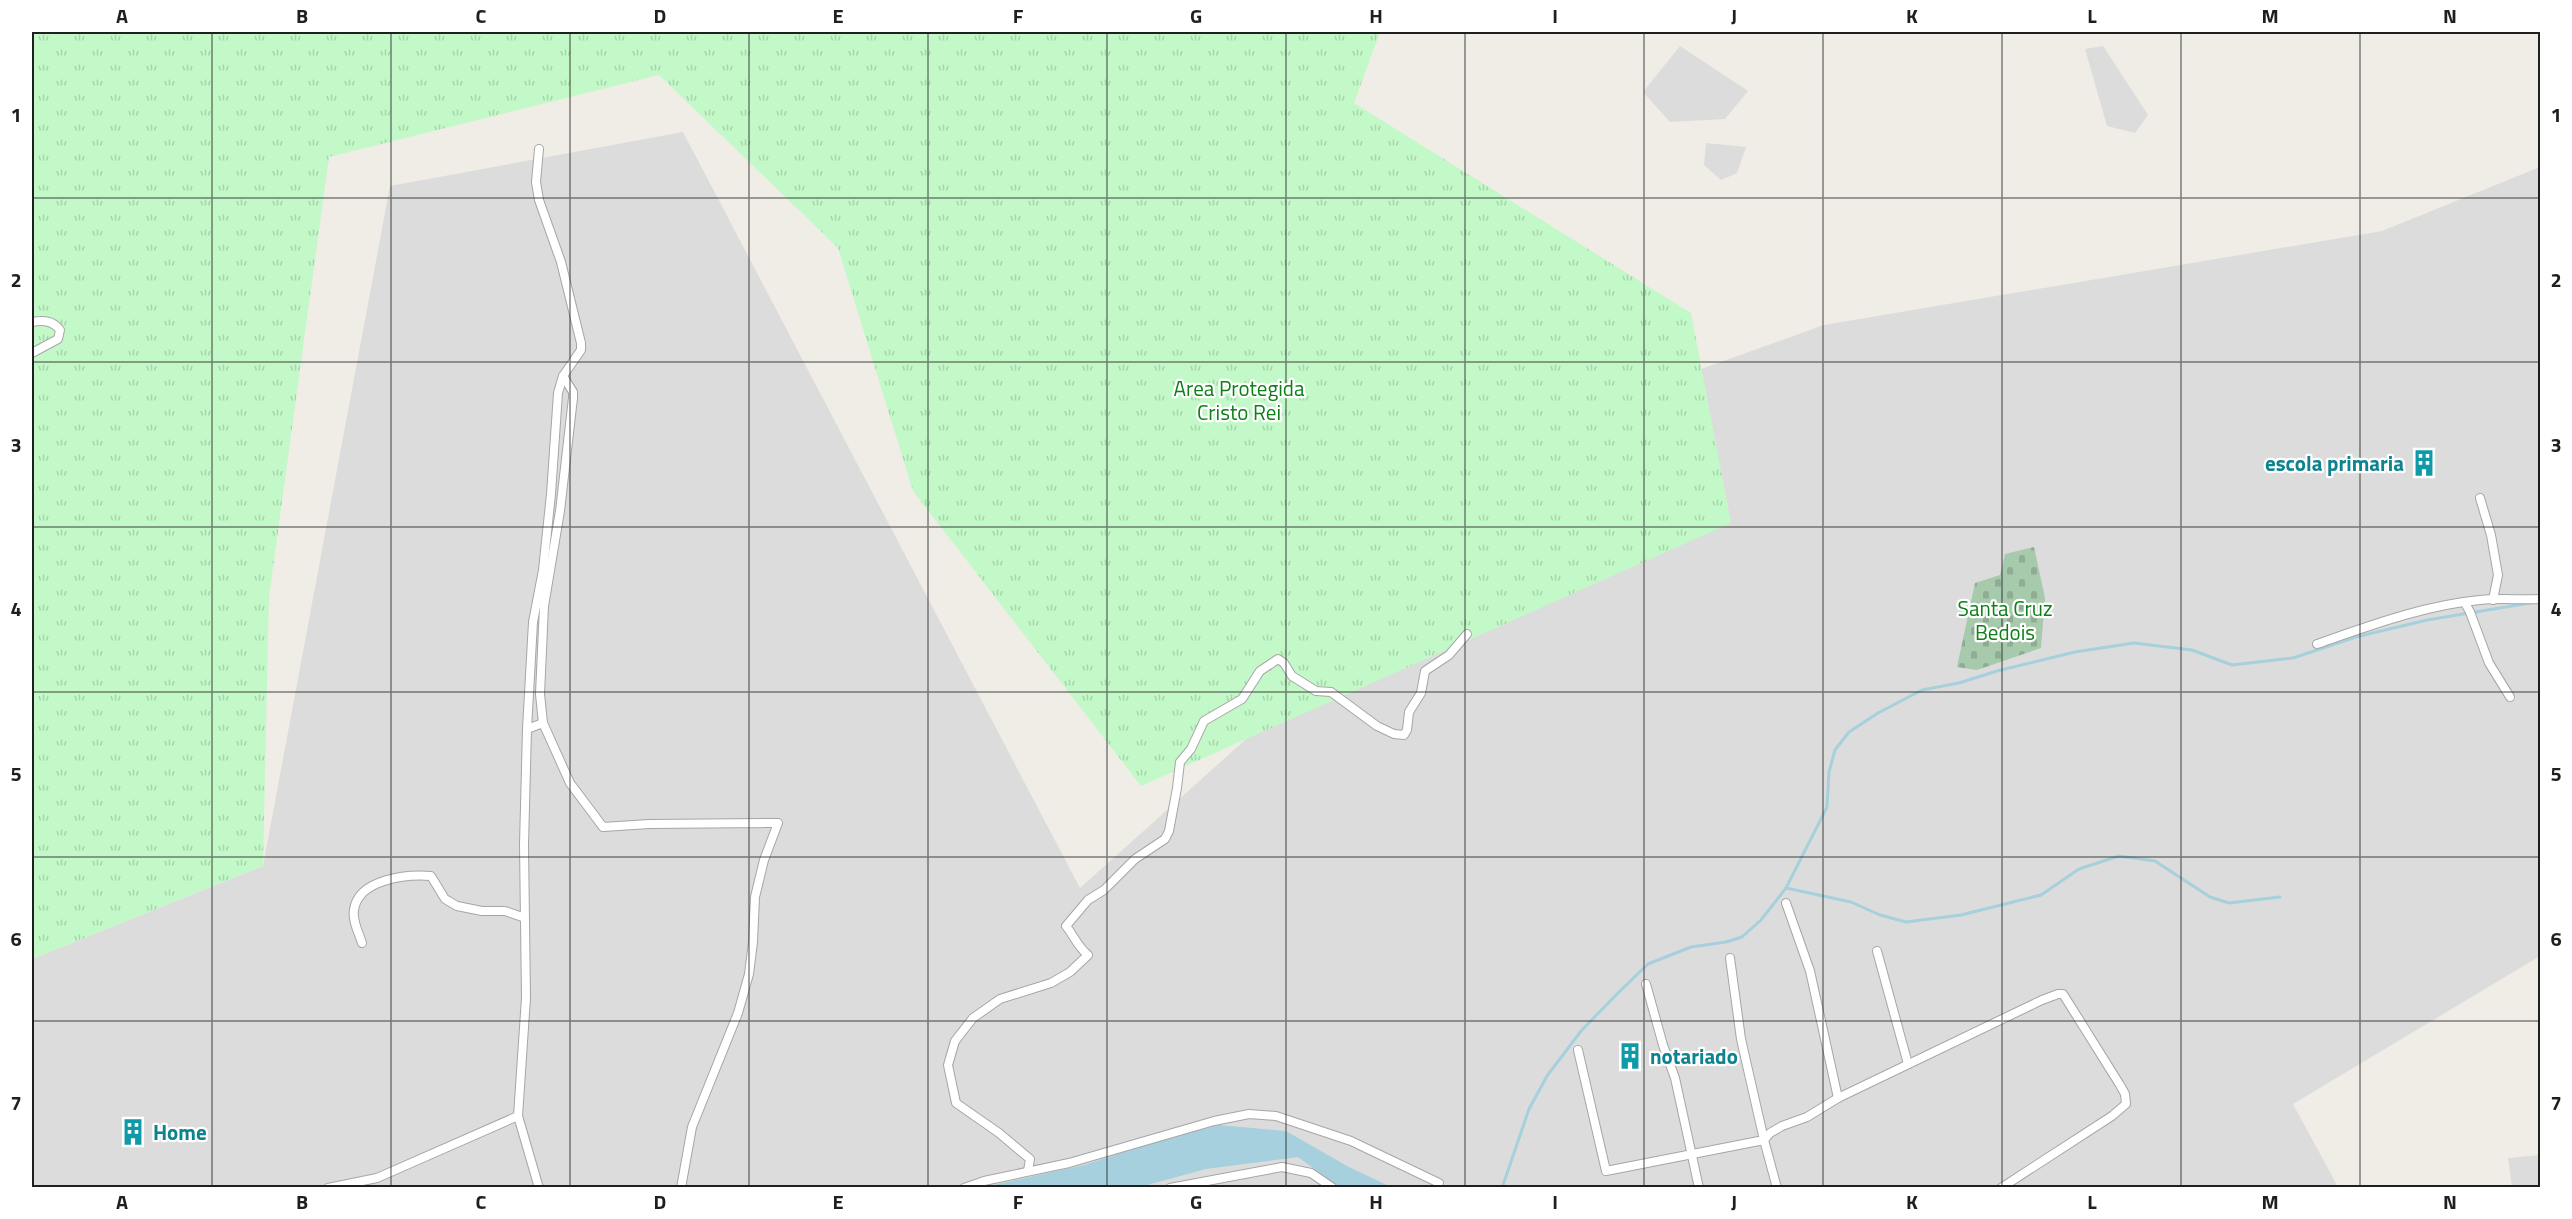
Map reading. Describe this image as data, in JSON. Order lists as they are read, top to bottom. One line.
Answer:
{"parks":["Area Protegida Cristo Rei","Santa Cruz Bedois"],"places":{"building":["escola primaria","notariado","Home"]},"grid":{"columns":["A","B","C","D","E","F","G","H","I","J","K","L","M","N"],"rows":["1","2","3","4","5","6","7"]}}
